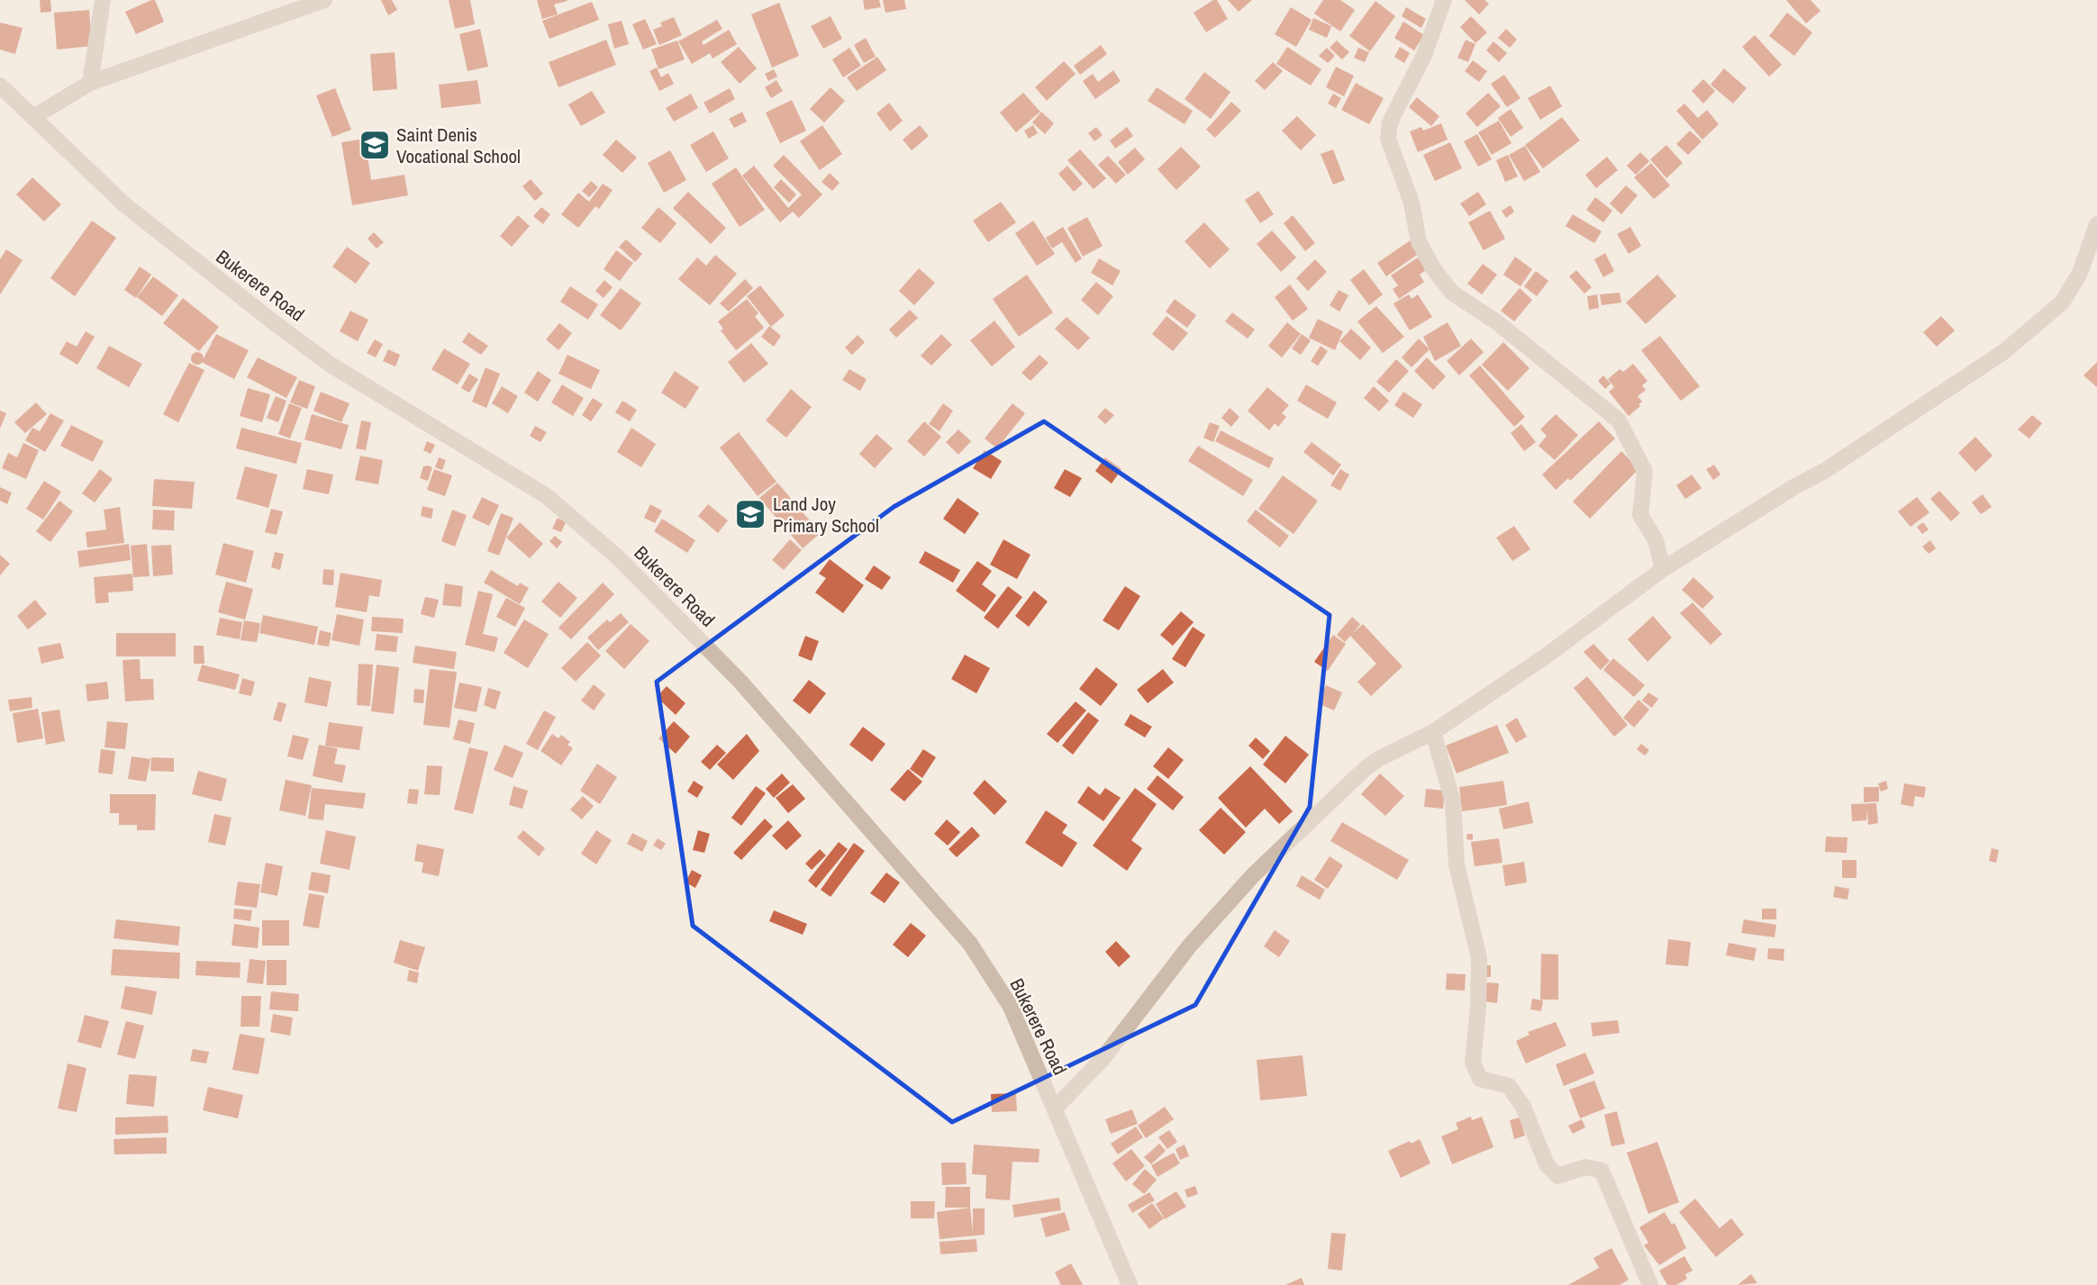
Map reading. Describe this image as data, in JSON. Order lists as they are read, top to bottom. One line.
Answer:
{"streets":{"street":["Bukerere Road"]},"places":{"school or university":["Saint Denis Vocational School","Land Joy Primary School"]}}
